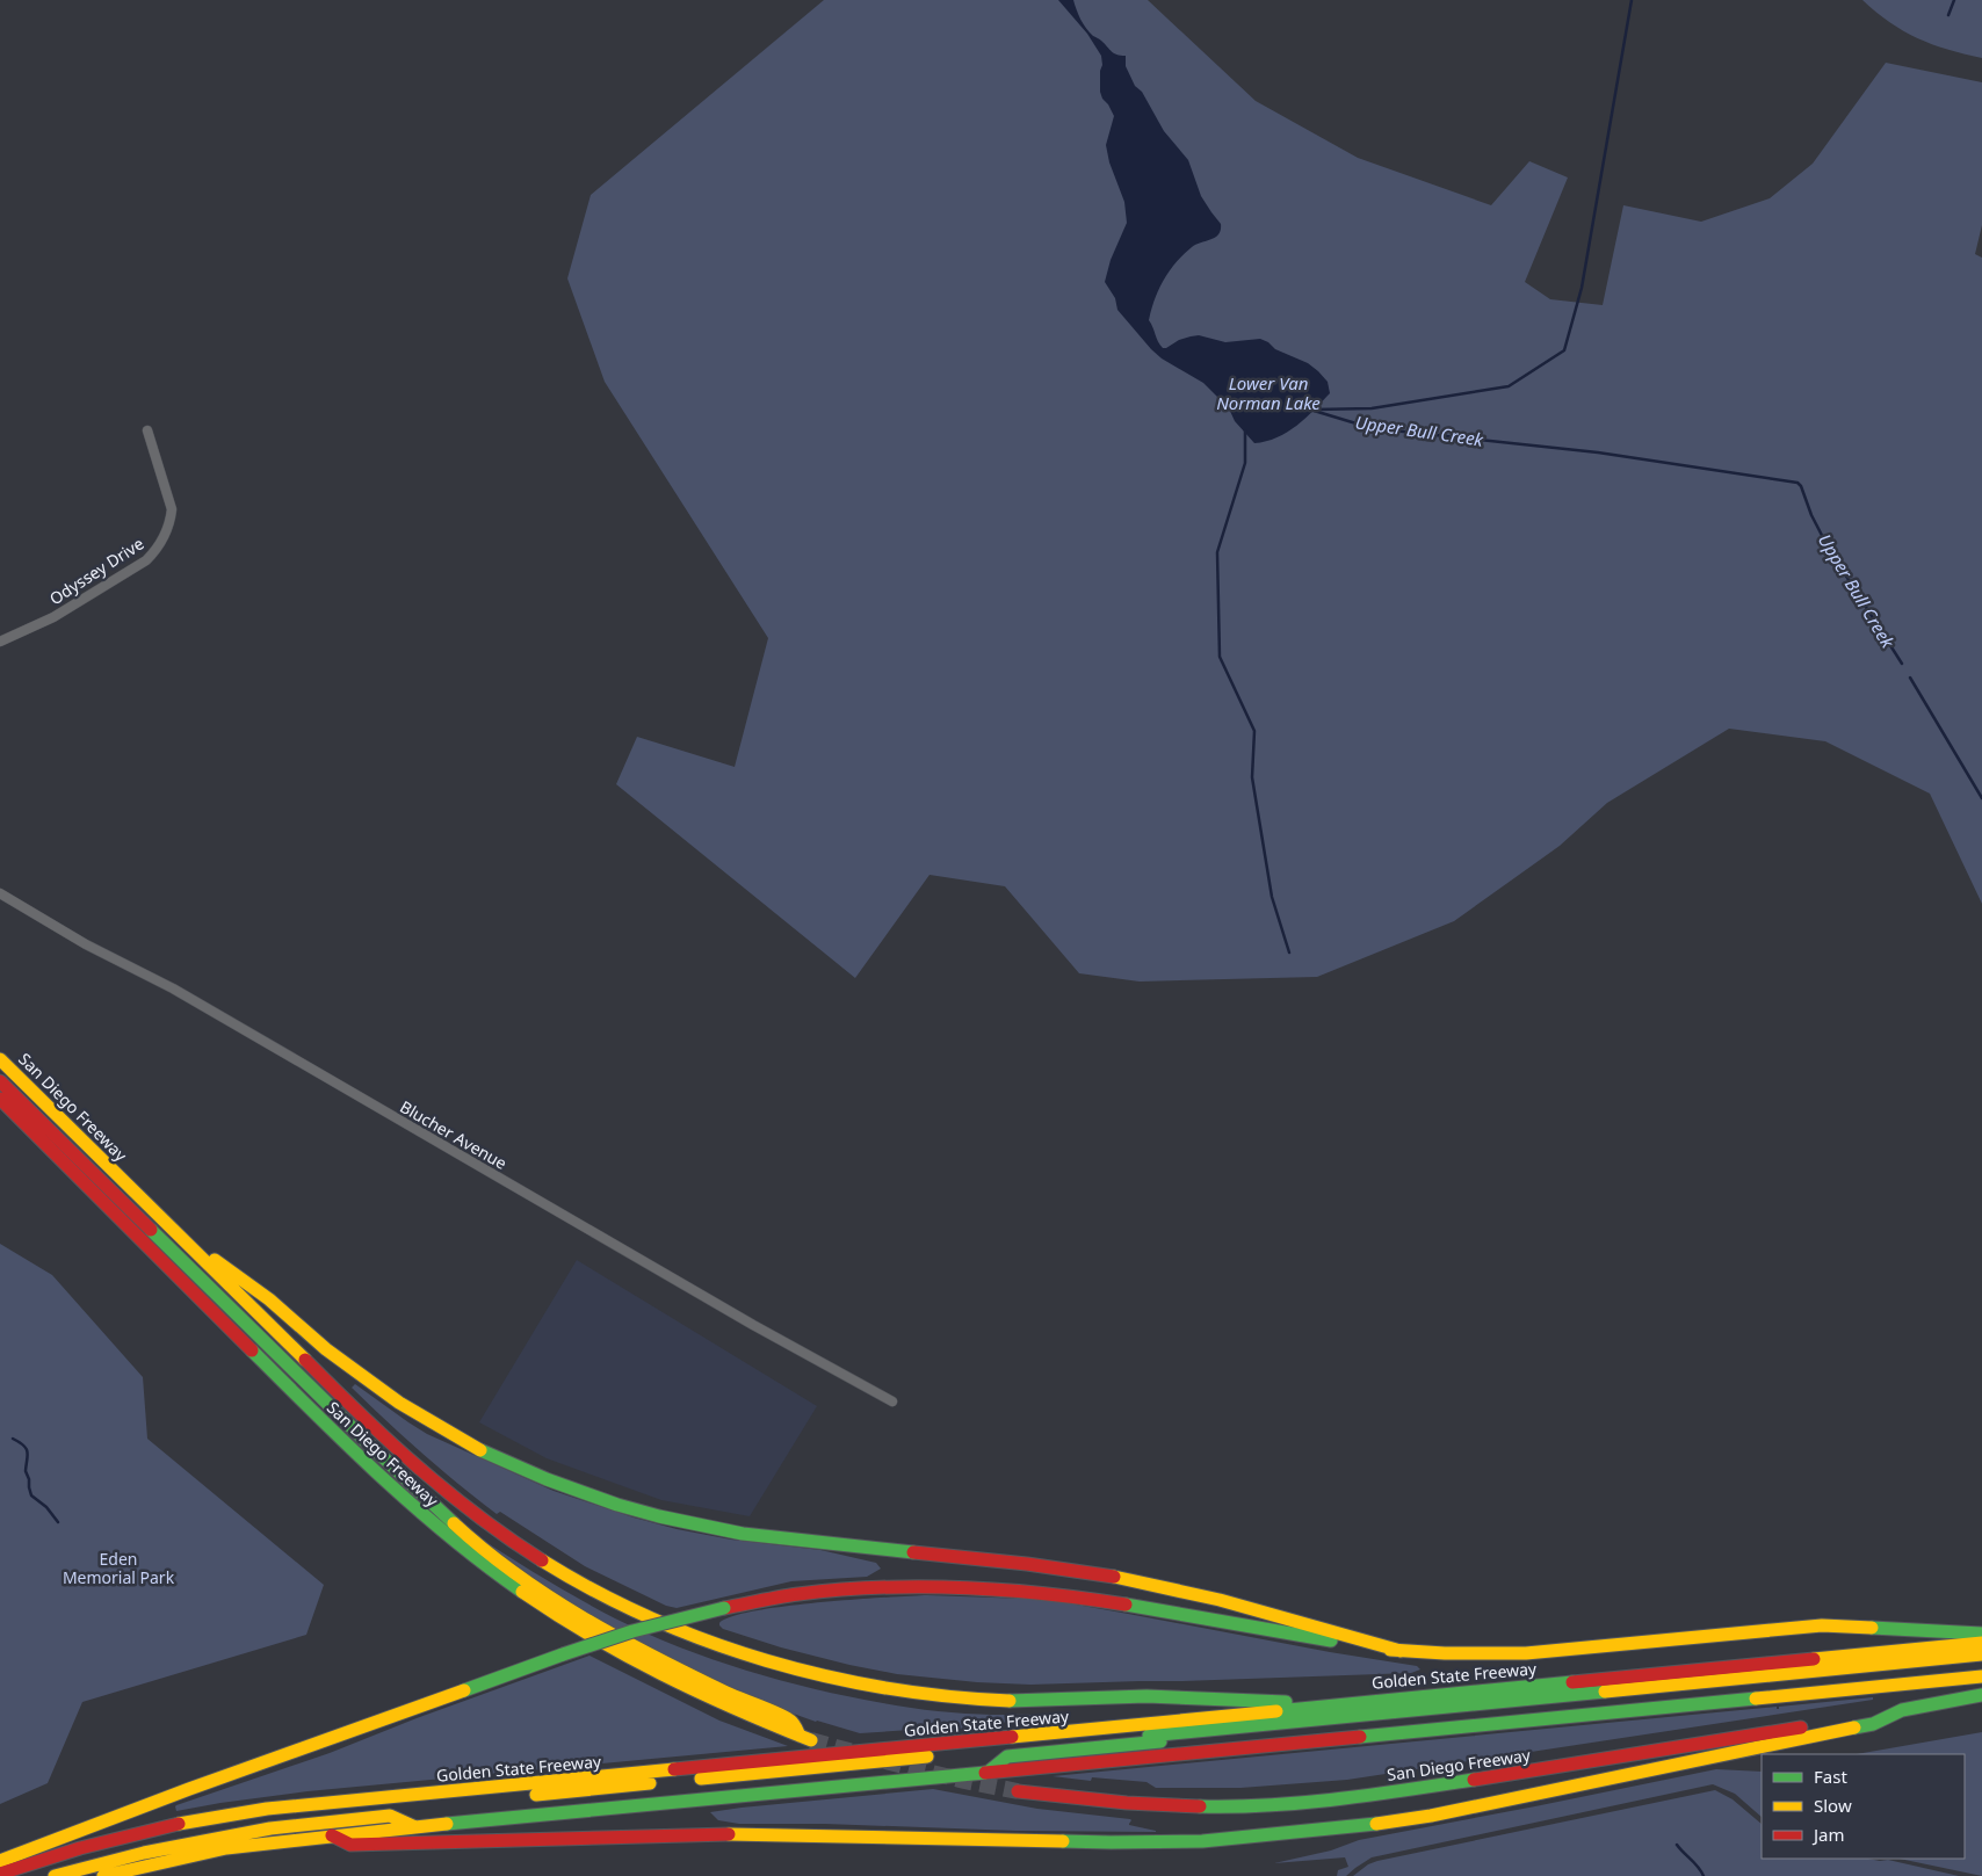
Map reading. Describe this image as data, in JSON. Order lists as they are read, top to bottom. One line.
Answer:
{"streets":{"highway":["San Diego Freeway","Golden State Freeway"],"street":["Odyssey Drive","Blucher Avenue"]},"water":["Lower Van Norman Lake","Upper Bull Creek"],"parks":["Eden Memorial Park"],"legend":["Fast","Slow","Jam"]}
